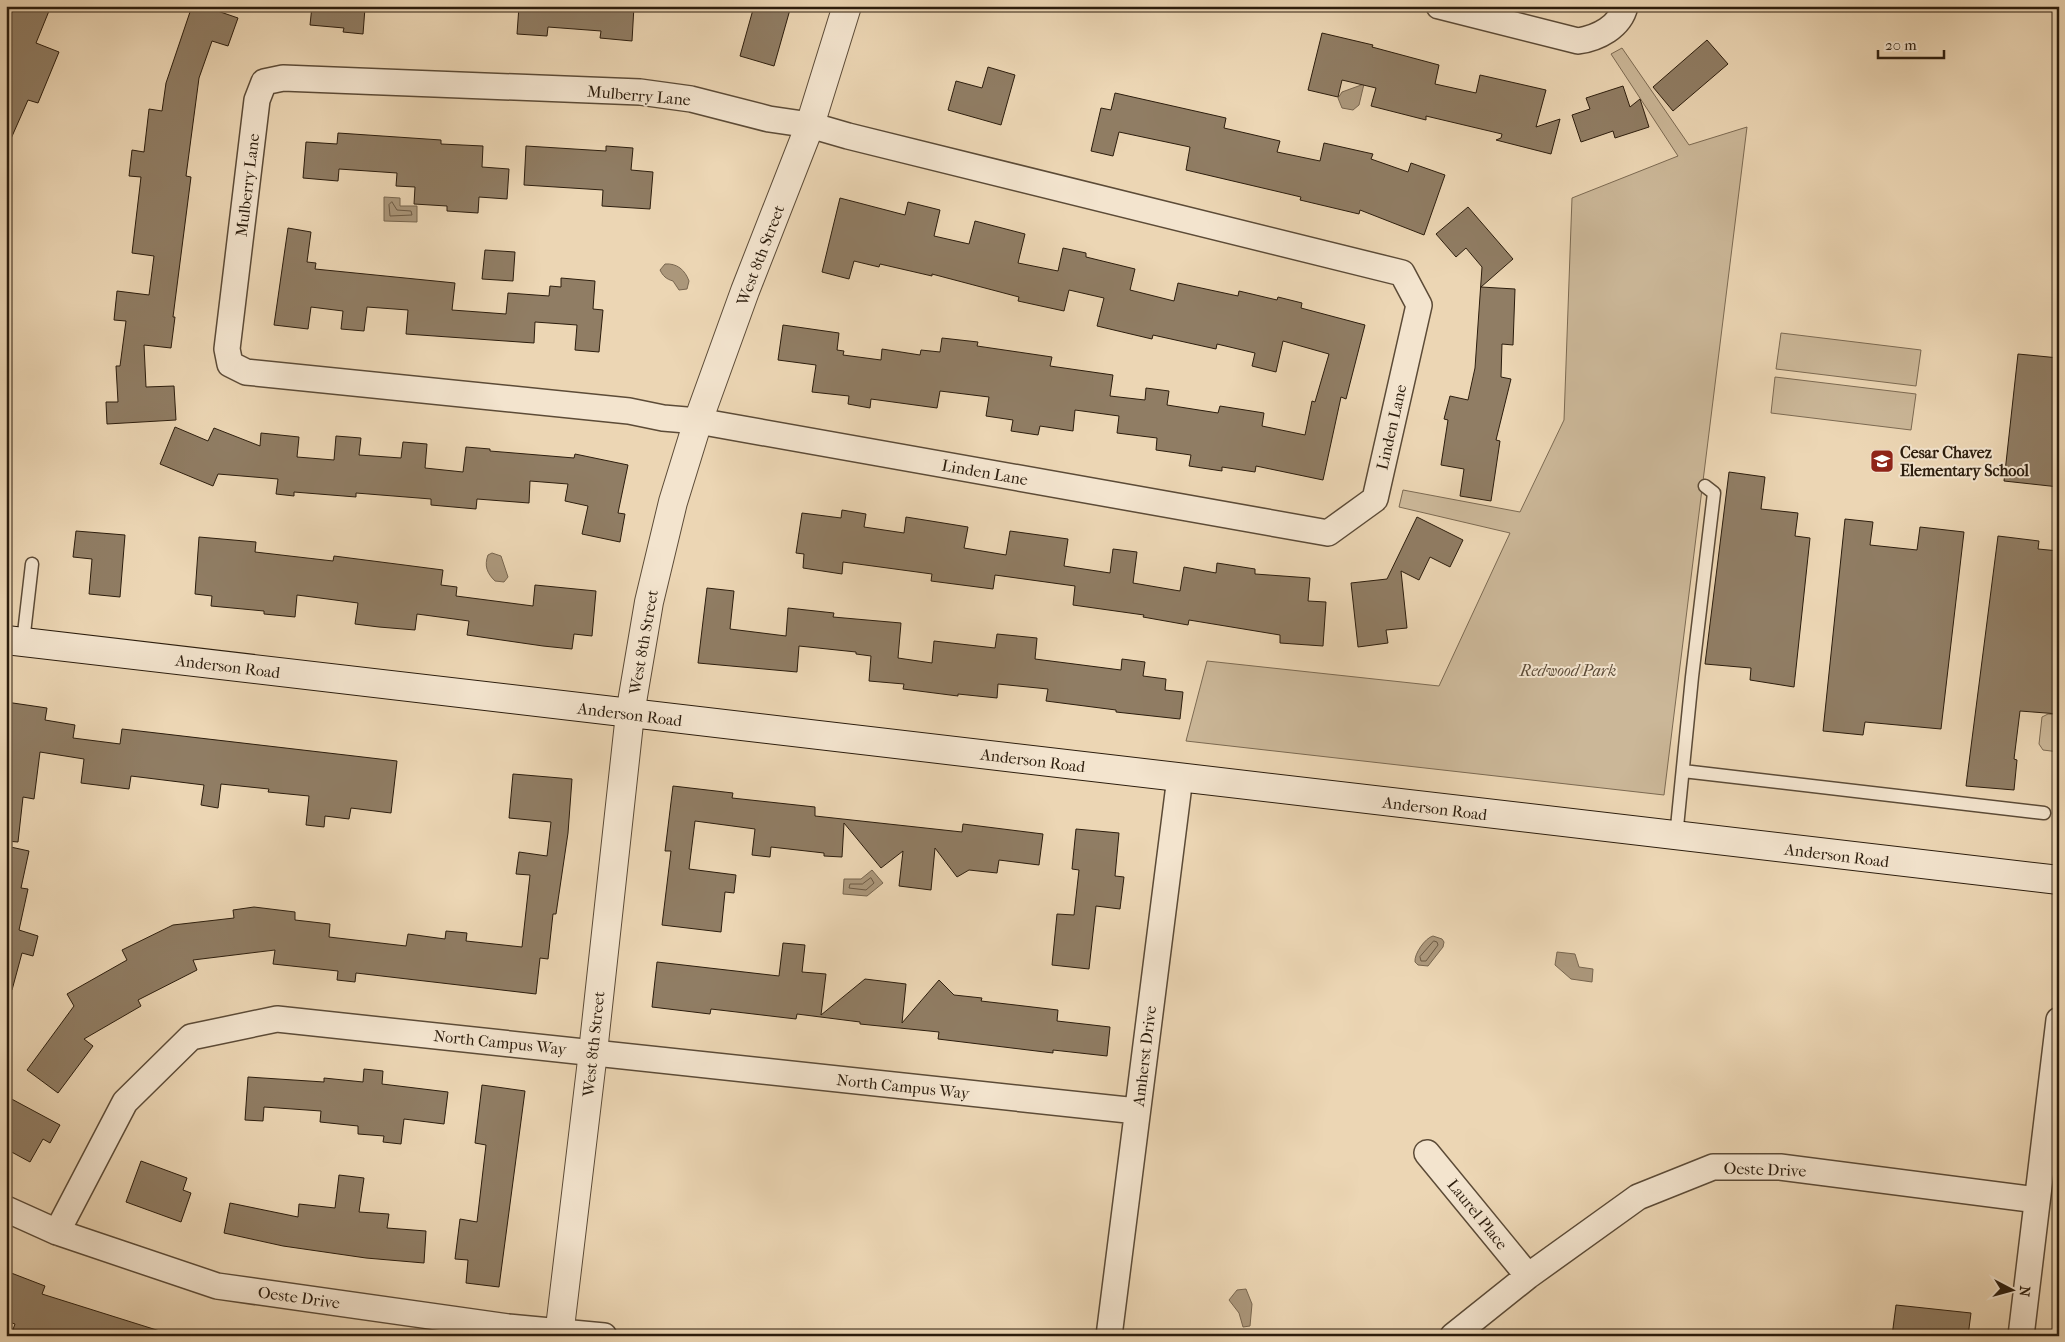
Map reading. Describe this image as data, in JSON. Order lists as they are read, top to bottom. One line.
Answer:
{"streets":{"main road":["West 8th Street","Anderson Road"],"street":["Mulberry Lane","Linden Lane","North Campus Way","Amherst Drive","Oeste Drive","Laurel Place"]},"crossings":[["Mulberry Lane","West 8th Street"],["Mulberry Lane","Linden Lane"],["West 8th Street","Linden Lane"],["West 8th Street","Anderson Road"],["West 8th Street","North Campus Way"],["West 8th Street","Oeste Drive"],["Anderson Road","Amherst Drive"],["North Campus Way","Amherst Drive"],["North Campus Way","Oeste Drive"],["Oeste Drive","Laurel Place"]],"parks":["Redwood Park"],"places":{"school or university":["Cesar Chavez Elementary School"]},"scale_bar":"20 m","north":"right"}
